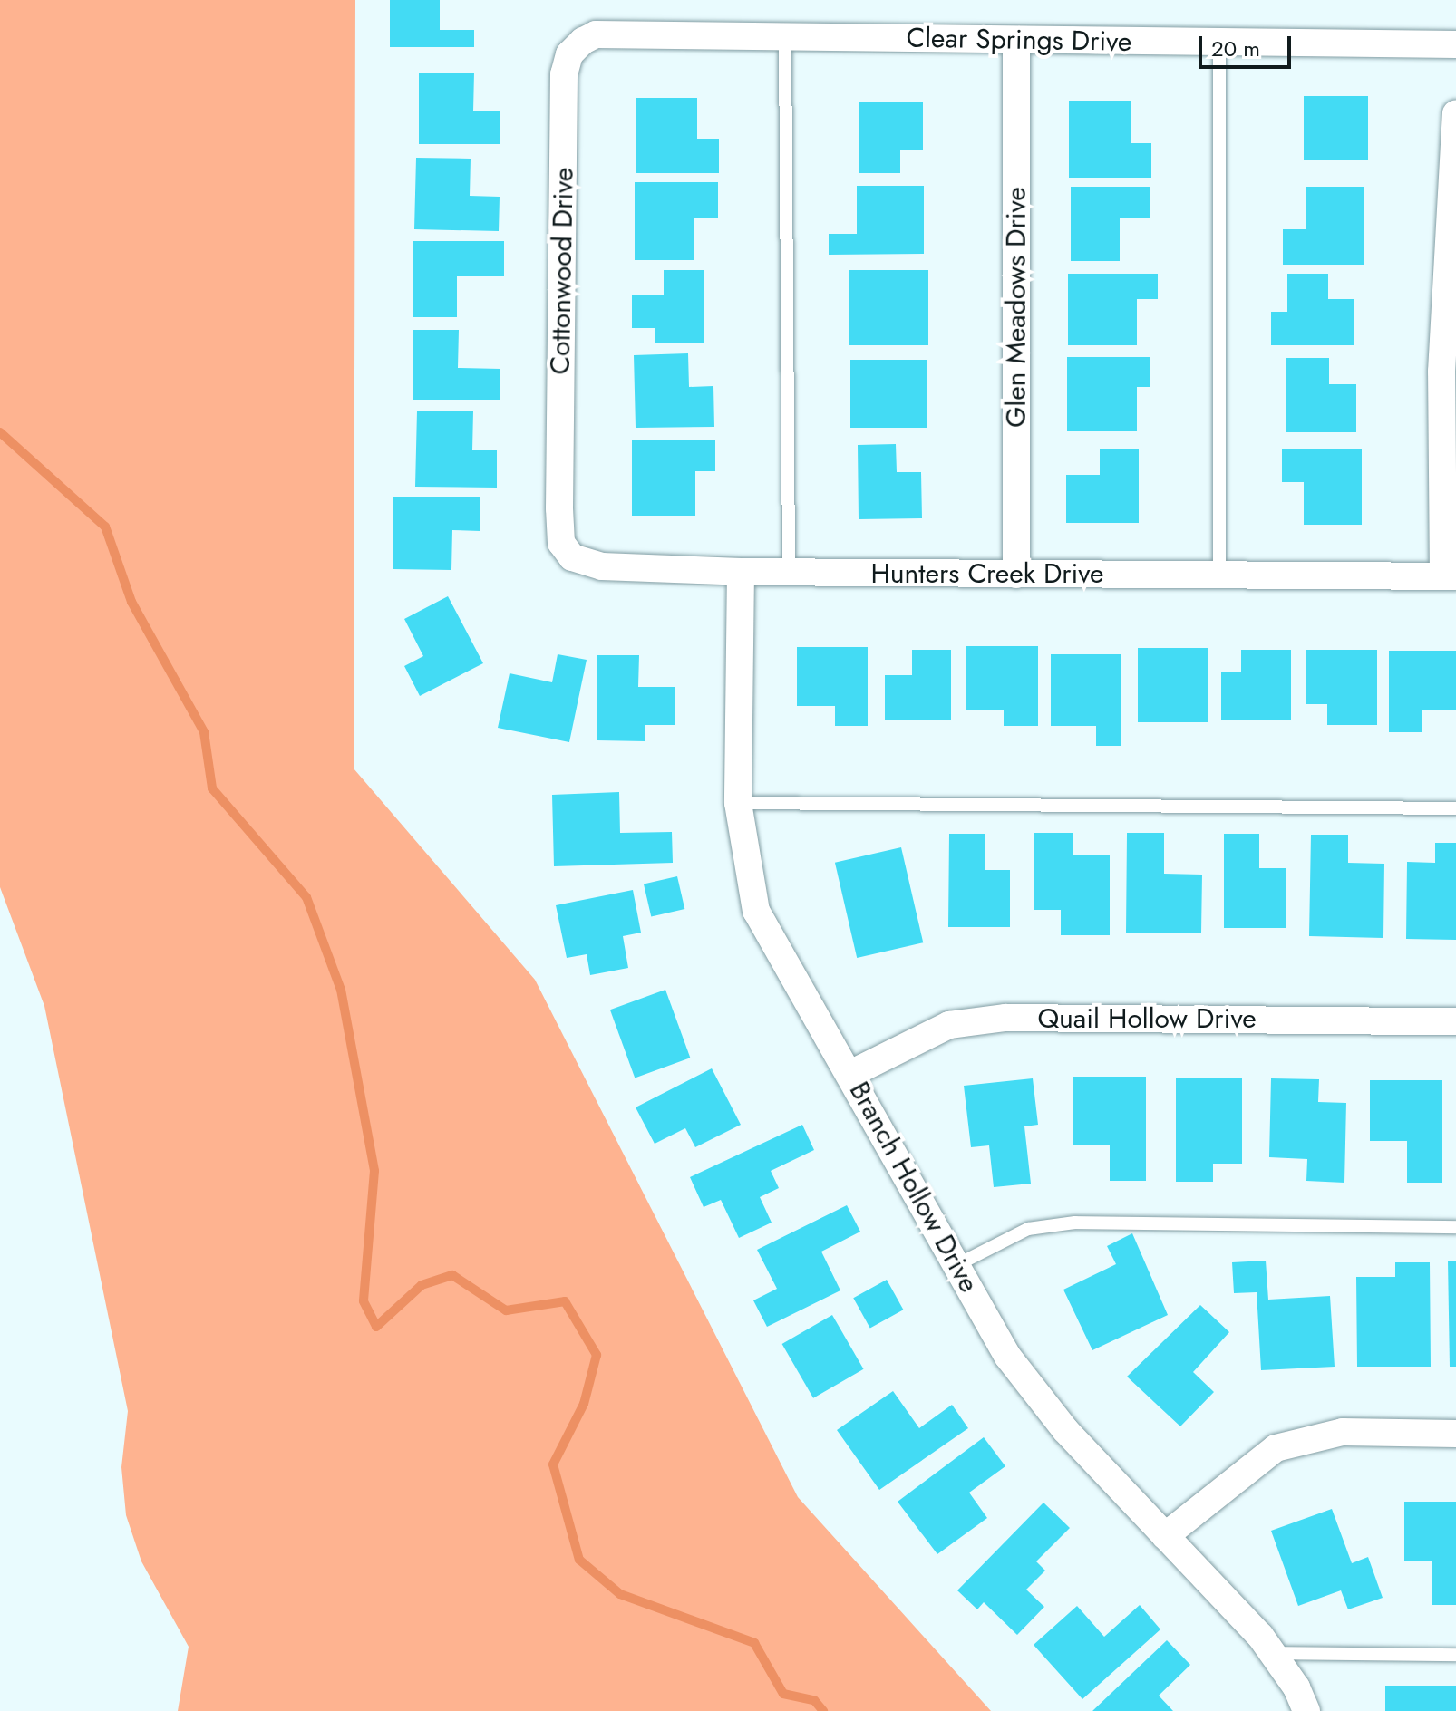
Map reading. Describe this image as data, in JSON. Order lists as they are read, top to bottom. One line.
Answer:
{"streets":{"street":["Clear Springs Drive","Cottonwood Drive","Glen Meadows Drive","Hunters Creek Drive","Quail Hollow Drive","Branch Hollow Drive"]},"crossings":[["Clear Springs Drive","Cottonwood Drive"],["Clear Springs Drive","Glen Meadows Drive"],["Cottonwood Drive","Hunters Creek Drive"],["Glen Meadows Drive","Hunters Creek Drive"],["Hunters Creek Drive","Branch Hollow Drive"],["Quail Hollow Drive","Branch Hollow Drive"]],"scale_bar":"20 m"}
